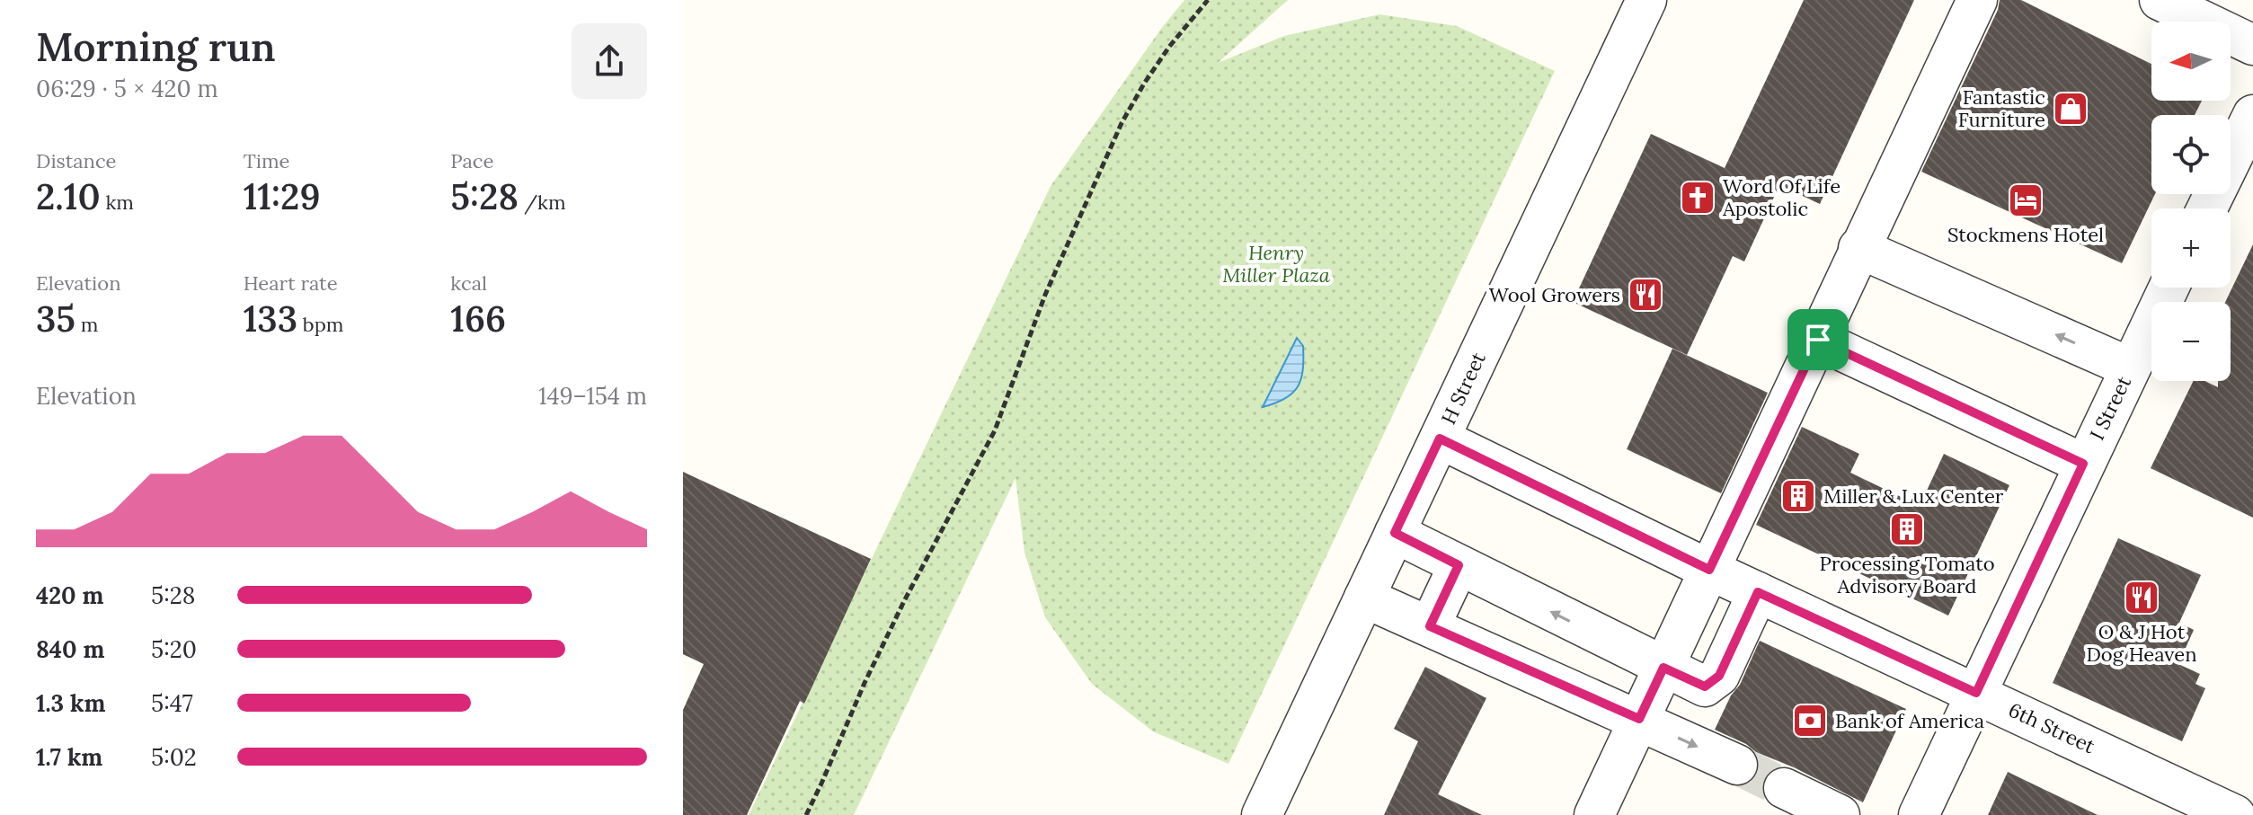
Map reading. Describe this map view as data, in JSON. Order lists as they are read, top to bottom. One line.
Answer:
{"streets":{"street":["H Street","I Street","6th Street"]},"crossings":[["H Street","6th Street"],["I Street","6th Street"]],"parks":["Henry Miller Plaza"],"places":{"shop":["Fantastic Furniture"],"church":["Word Of Life Apostolic"],"hotel":["Stockmens Hotel"],"restaurant":["Wool Growers","O & J Hot Dog Heaven"],"building":["Miller & Lux Center","Processing Tomato Advisory Board"],"bank":["Bank of America"]},"north":"left","page":{"heading":["Morning run","06:29 · 5 × 420 m"],"map_buttons":["+","−"],"stats":[["Distance","2.10 km"],["Time","11:29"],["Pace","5:28 /km"],["Elevation","35 m"],["Heart rate","133 bpm"],["kcal","166"]],"chart":["Elevation","149–154 m"],"list":[{"name":"420 m","note":"5:28"},{"name":"840 m","note":"5:20"},{"name":"1.3 km","note":"5:47"},{"name":"1.7 km","note":"5:02"}]}}
